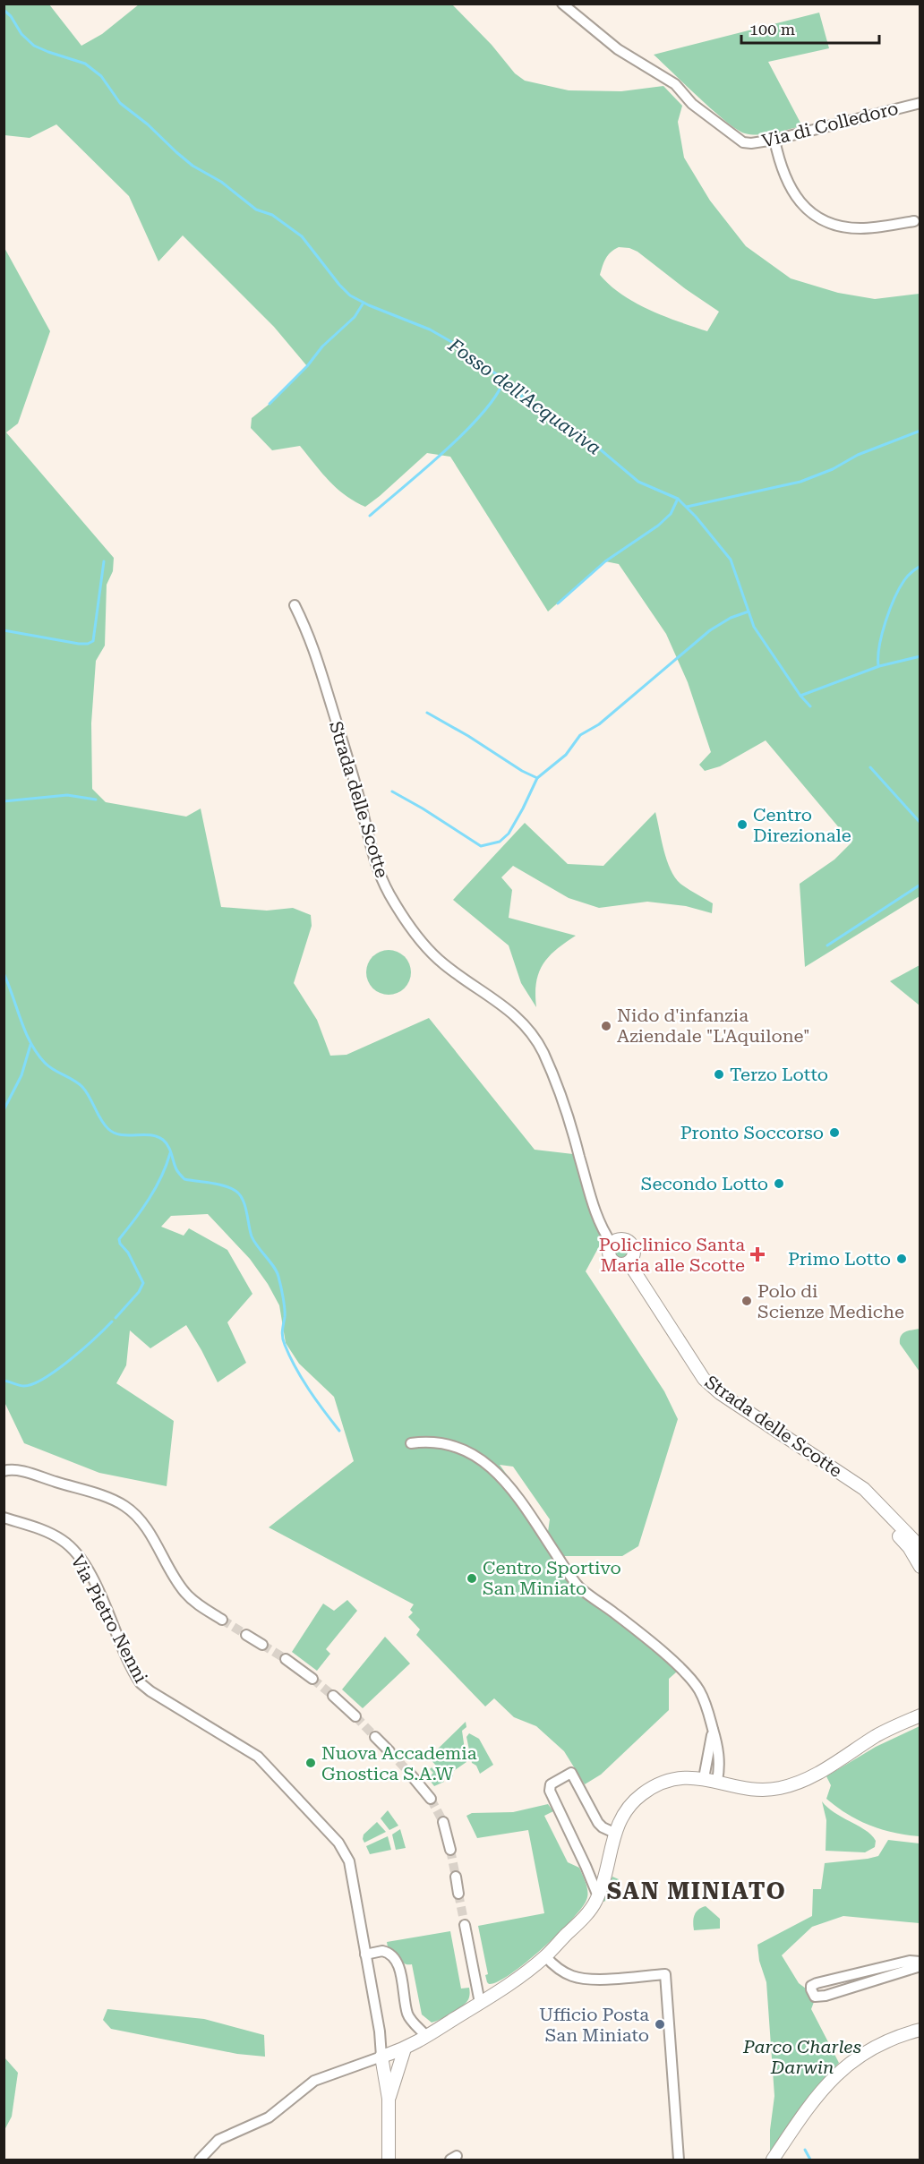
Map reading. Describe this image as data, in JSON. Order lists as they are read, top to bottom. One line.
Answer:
{"streets":{"street":["Via di Colledoro","Strada delle Scotte","Via Pietro Nenni"]},"districts":["SAN MINIATO"],"water":["Fosso dell'Acquaviva"],"parks":["Parco Charles Darwin"],"places":{"other":["Centro Direzionale","Nido d'infanzia Aziendale \"L'Aquilone\"","Terzo Lotto","Pronto Soccorso","Secondo Lotto","Primo Lotto","Polo di Scienze Mediche","Centro Sportivo San Miniato","Nuova Accademia Gnostica S.A.W","Ufficio Posta San Miniato"],"health":["Policlinico Santa Maria alle Scotte"]},"scale_bar":"100 m"}
